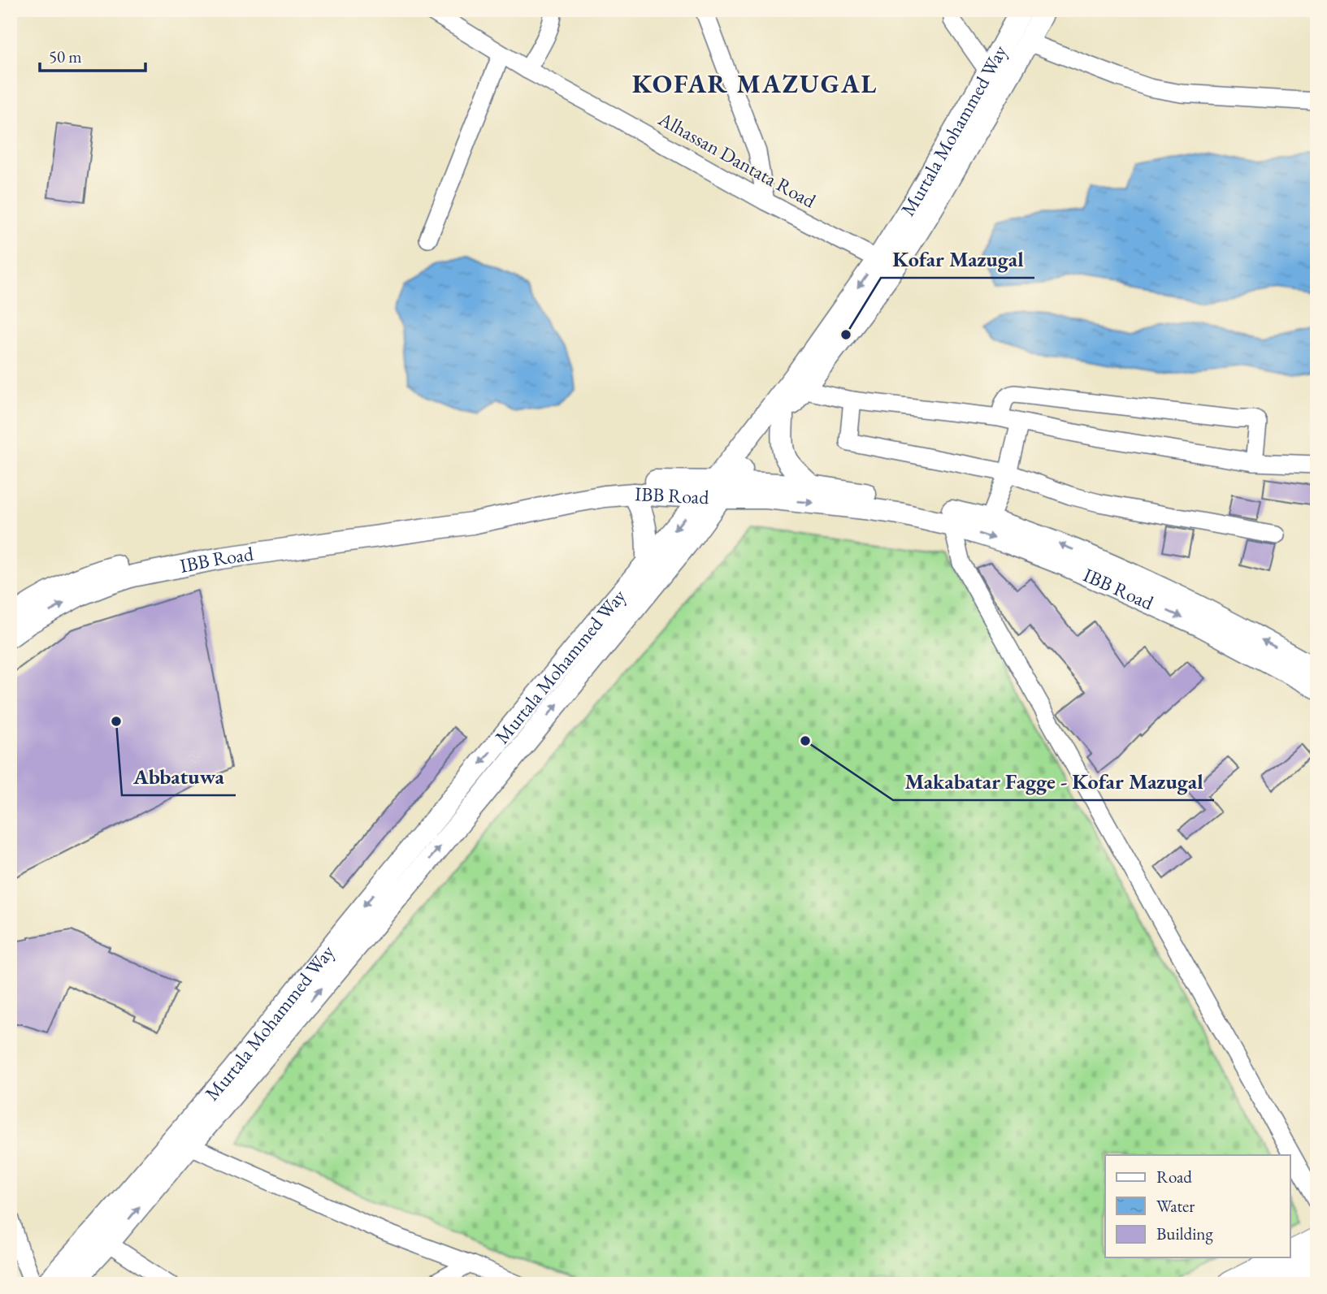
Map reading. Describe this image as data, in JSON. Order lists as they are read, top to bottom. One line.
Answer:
{"streets":{"main road":["Murtala Mohammed Way","IBB Road"],"street":["Alhassan Dantata Road"]},"crossings":[["Murtala Mohammed Way","Alhassan Dantata Road"],["Murtala Mohammed Way","IBB Road"]],"districts":["KOFAR MAZUGAL"],"places":["Kofar Mazugal","Abbatuwa","Makabatar Fagge - Kofar Mazugal"],"legend":["Road","Water","Building"],"scale_bar":"50 m"}
